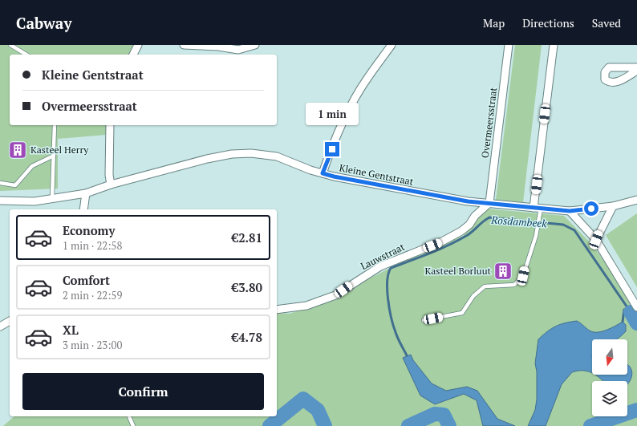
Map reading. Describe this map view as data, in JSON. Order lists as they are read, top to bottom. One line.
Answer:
{"streets":{"street":["Overmeersstraat","Kleine Gentstraat","Lauwstraat"]},"crossings":[["Overmeersstraat","Kleine Gentstraat"],["Overmeersstraat","Lauwstraat"],["Kleine Gentstraat","Lauwstraat"]],"water":["Rosdambeek"],"places":{"building":["Kasteel Herry","Kasteel Borluut"]},"north":"bottom","page":{"header":"Cabway","nav":["Map","Directions","Saved"],"banner":["Kleine Gentstraat","Overmeersstraat"],"bubble":"1 min","list":[{"name":"Economy","note":"1 min · 22:58","value":"€2.81"},{"name":"Comfort","note":"2 min · 22:59","value":"€3.80"},{"name":"XL","note":"3 min · 23:00","value":"€4.78"}],"buttons":"Confirm"}}
